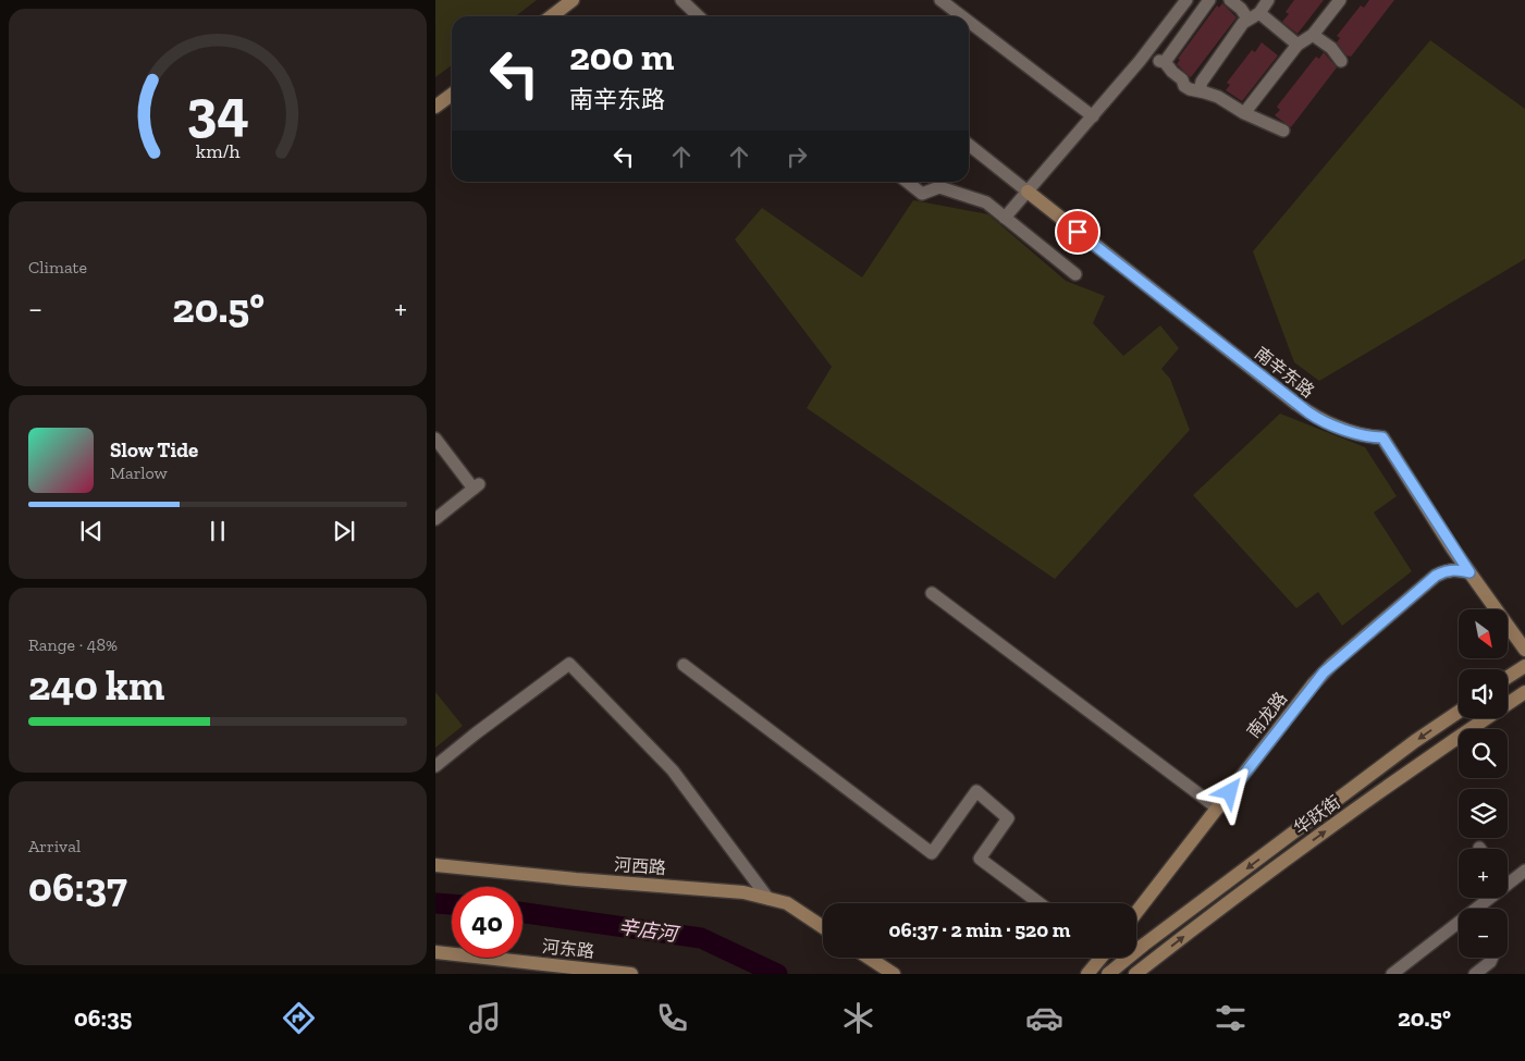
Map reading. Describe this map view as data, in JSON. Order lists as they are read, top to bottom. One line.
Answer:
{"streets":{"street":["南辛东路","南龙路","华跃街","河西路","河东路"]},"crossings":[["南辛东路","南龙路"]],"water":["辛店河"],"north":"bottom right","page":{"turn":["200 m","南辛东路"],"tile":["Climate",["Range · 48%","240 km"],["Arrival","06:37"]],"heat":["−","20.5°","+"],"song":["Slow Tide","Marlow"],"map_buttons":["+","−"],"limit":"40","trip":"06:37 · 2 min · 520 m","tabs":["06:35","20.5°"],"gauge":["34","km/h"]}}
